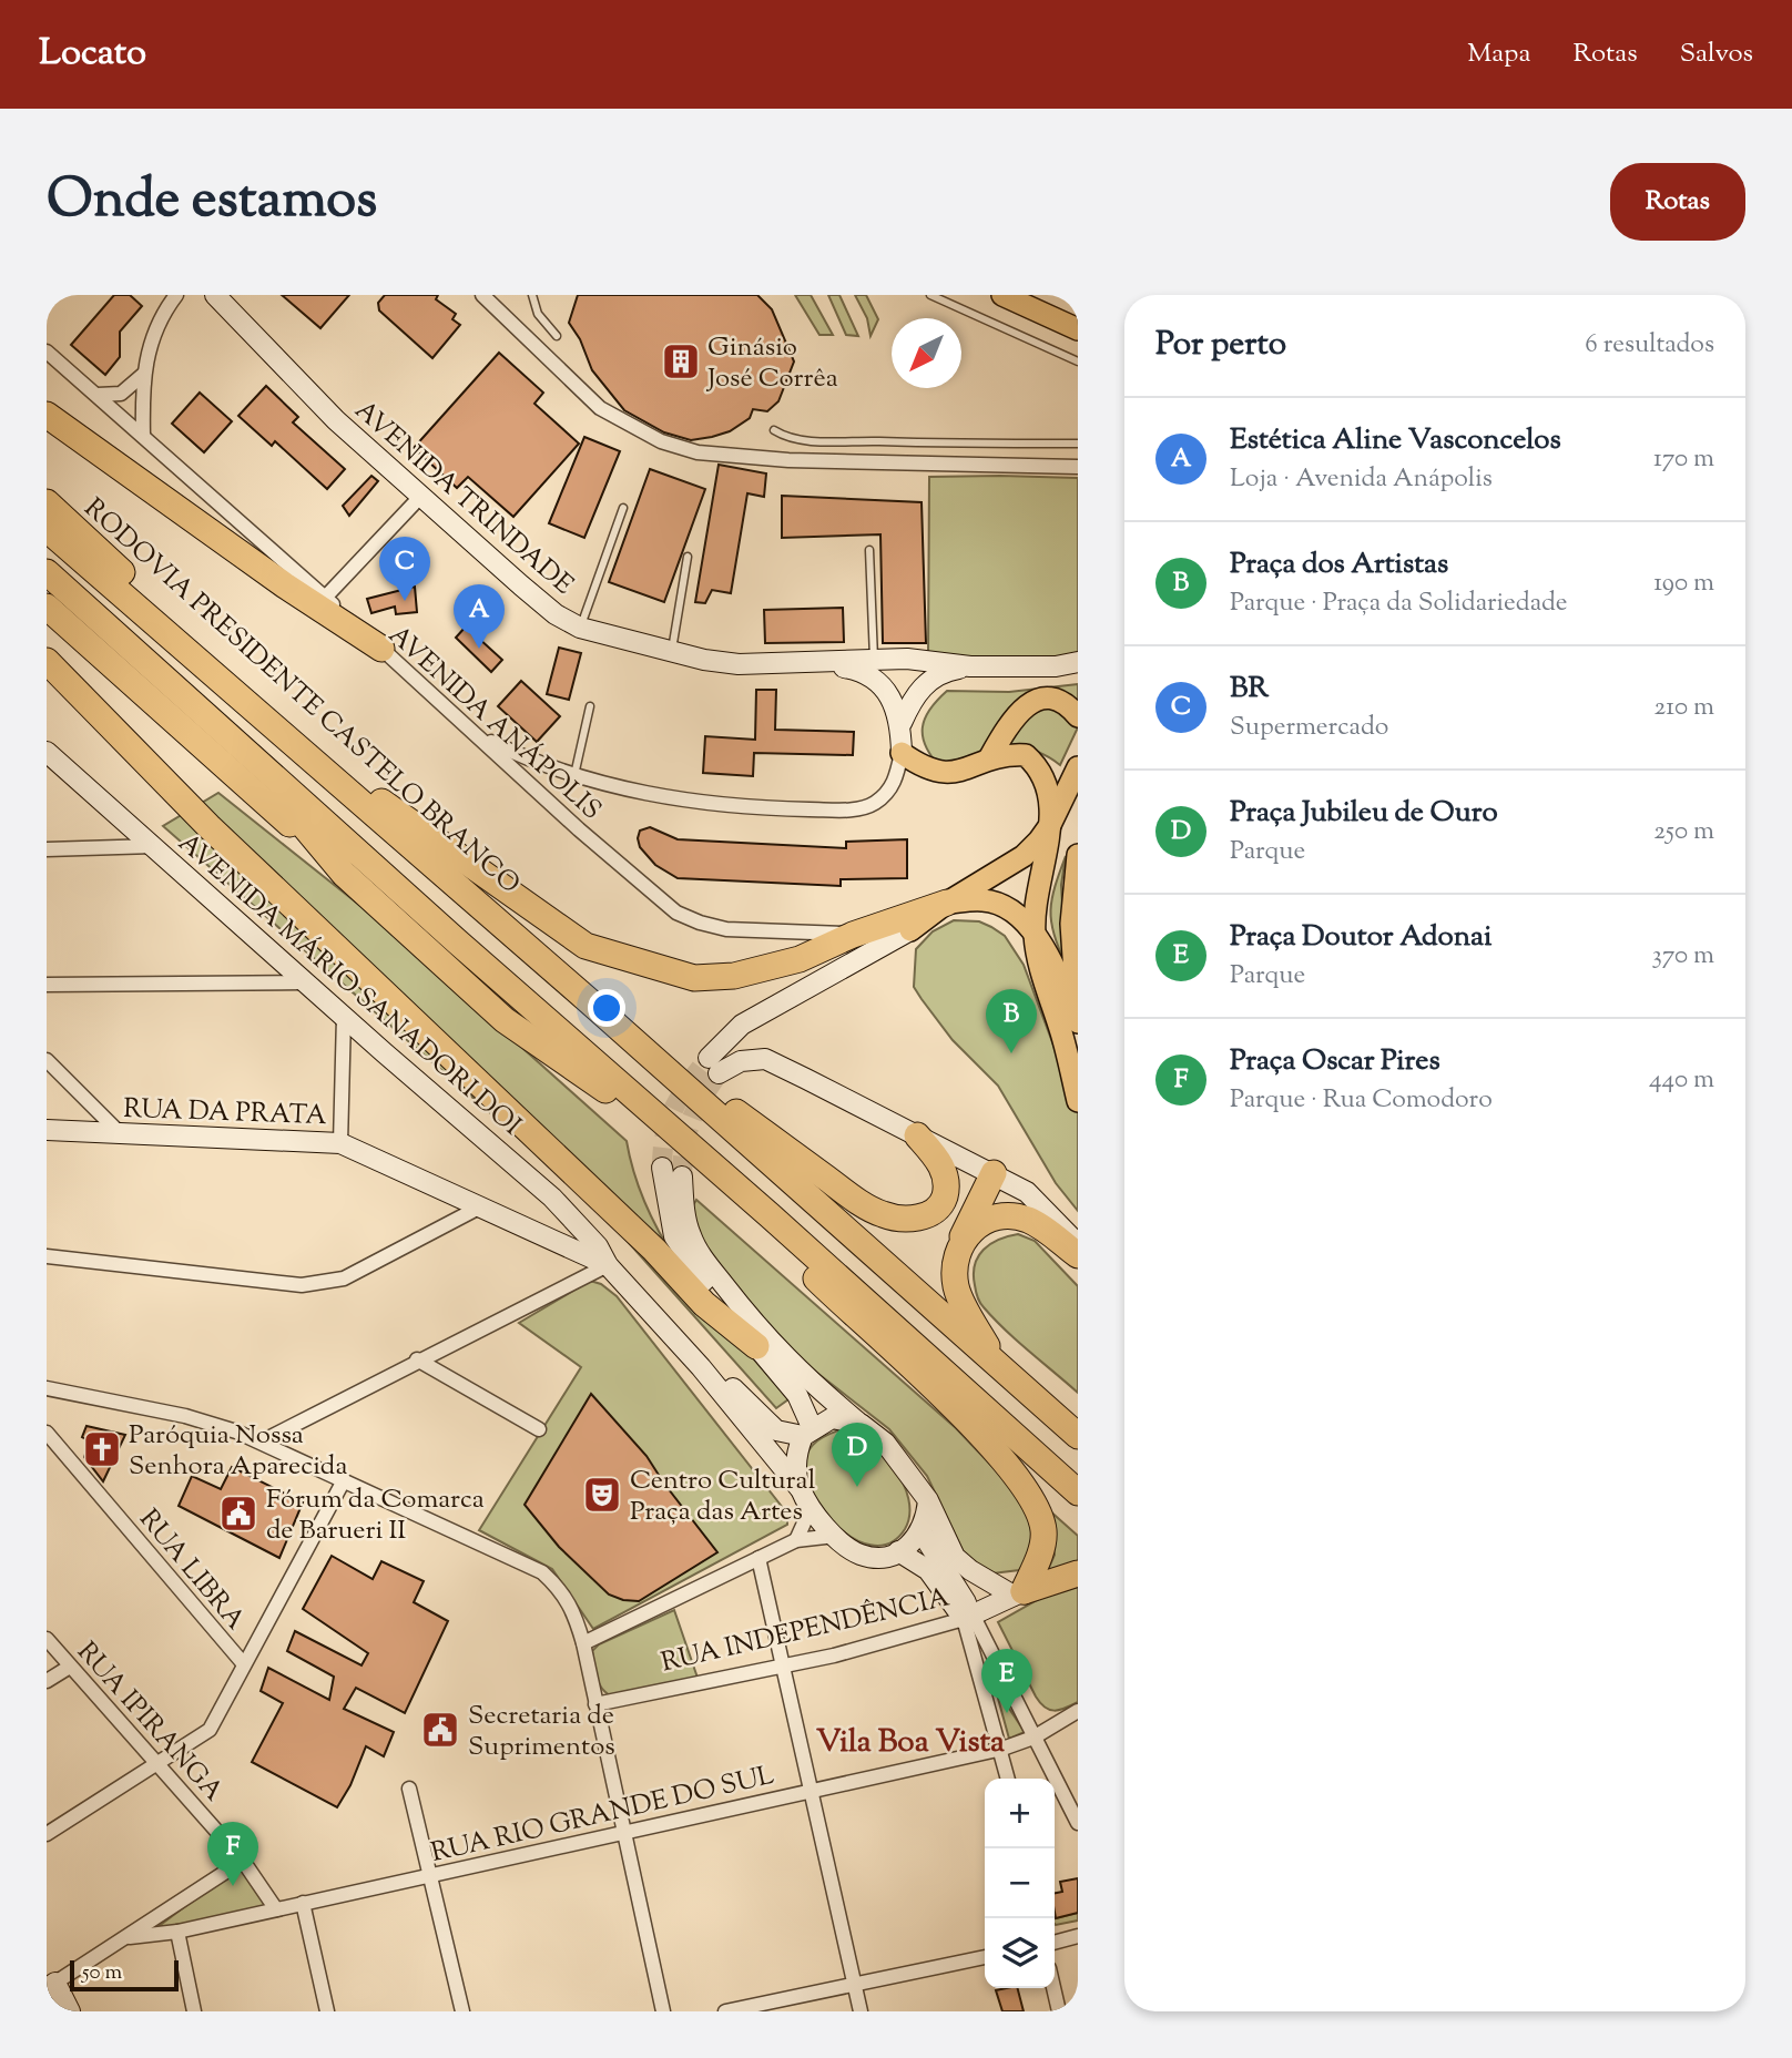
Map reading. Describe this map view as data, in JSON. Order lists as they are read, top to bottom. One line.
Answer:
{"streets":{"highway":["RODOVIA PRESIDENTE CASTELO BRANCO"],"main road":["AVENIDA TRINDADE","AVENIDA MÁRIO SANADORI DOI","RUA DA PRATA","RUA INDEPENDÊNCIA"],"street":["AVENIDA ANÁPOLIS","RUA LIBRA","RUA IPIRANGA","RUA RIO GRANDE DO SUL"]},"crossings":[["AVENIDA MÁRIO SANADORI DOI","RUA DA PRATA"],["RUA IPIRANGA","RUA RIO GRANDE DO SUL"]],"districts":["Vila Boa Vista"],"places":{"building":["Ginásio José Corrêa"],"church":["Paróquia Nossa Senhora Aparecida"],"theatre":["Centro Cultural Praça das Artes"],"public building":["Fórum da Comarca de Barueri II","Secretaria de Suprimentos"]},"scale_bar":"50 m","north":"bottom left","page":{"header":"Locato","nav":["Mapa","Rotas","Salvos"],"title":"Onde estamos","buttons":"Rotas","heading":["Por perto","6 resultados"],"list":[{"mark":"A","name":"Estética Aline Vasconcelos","note":"Loja · Avenida Anápolis","value":"170 m"},{"mark":"B","name":"Praça dos Artistas","note":"Parque · Praça da Solidariedade","value":"190 m"},{"mark":"C","name":"BR","note":"Supermercado","value":"210 m"},{"mark":"D","name":"Praça Jubileu de Ouro","note":"Parque","value":"250 m"},{"mark":"E","name":"Praça Doutor Adonai","note":"Parque","value":"370 m"},{"mark":"F","name":"Praça Oscar Pires","note":"Parque · Rua Comodoro","value":"440 m"}],"pins":["C","A","B","D","E","F"],"map_buttons":["+","−"],"scale":"50 m"}}
